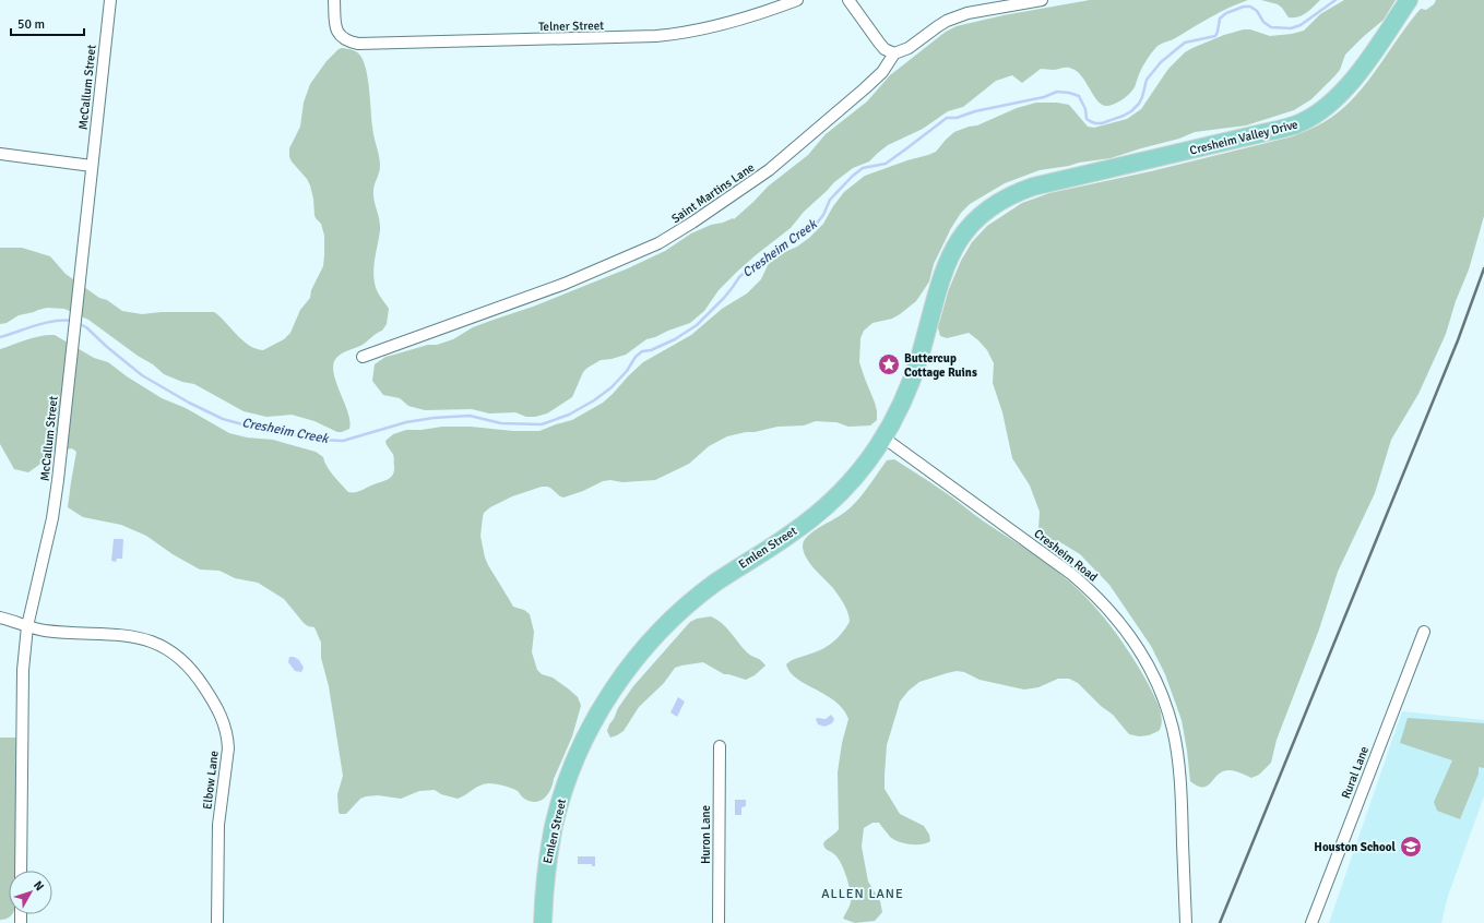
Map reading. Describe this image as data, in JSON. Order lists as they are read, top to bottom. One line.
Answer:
{"streets":{"main road":["Cresheim Valley Drive","Emlen Street"],"street":["Telner Street","McCallum Street","Saint Martins Lane","Cresheim Road","Rural Lane","Elbow Lane","Huron Lane"]},"crossings":[["McCallum Street","Elbow Lane"],["Cresheim Valley Drive","Emlen Street"],["Emlen Street","Cresheim Road"]],"districts":["ALLEN LANE"],"water":["Cresheim Creek"],"places":{"place":["Buttercup Cottage Ruins"],"school or university":["Houston School"]},"scale_bar":"50 m","north":"top right"}
